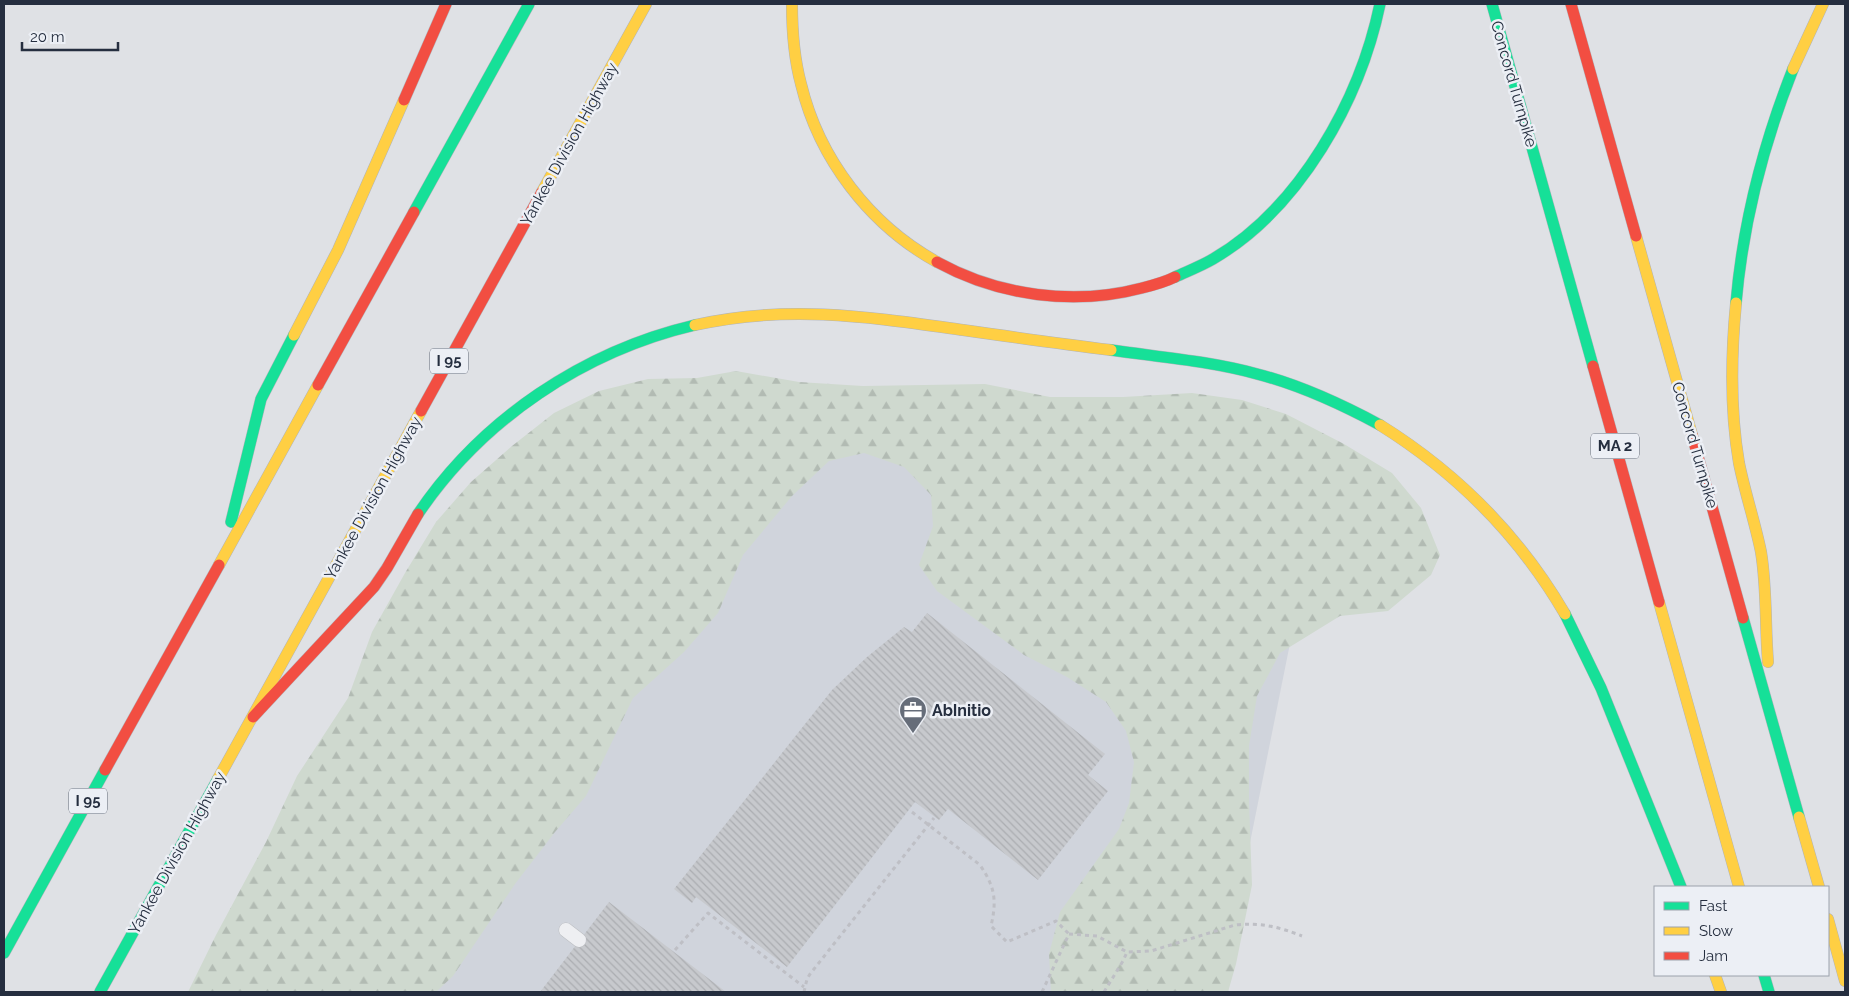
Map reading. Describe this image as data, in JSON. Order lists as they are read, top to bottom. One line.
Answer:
{"streets":{"highway":["Concord Turnpike","Yankee Division Highway","I 95","MA 2"]},"places":{"office":["AbInitio"]},"legend":["Fast","Slow","Jam"],"scale_bar":"20 m"}
